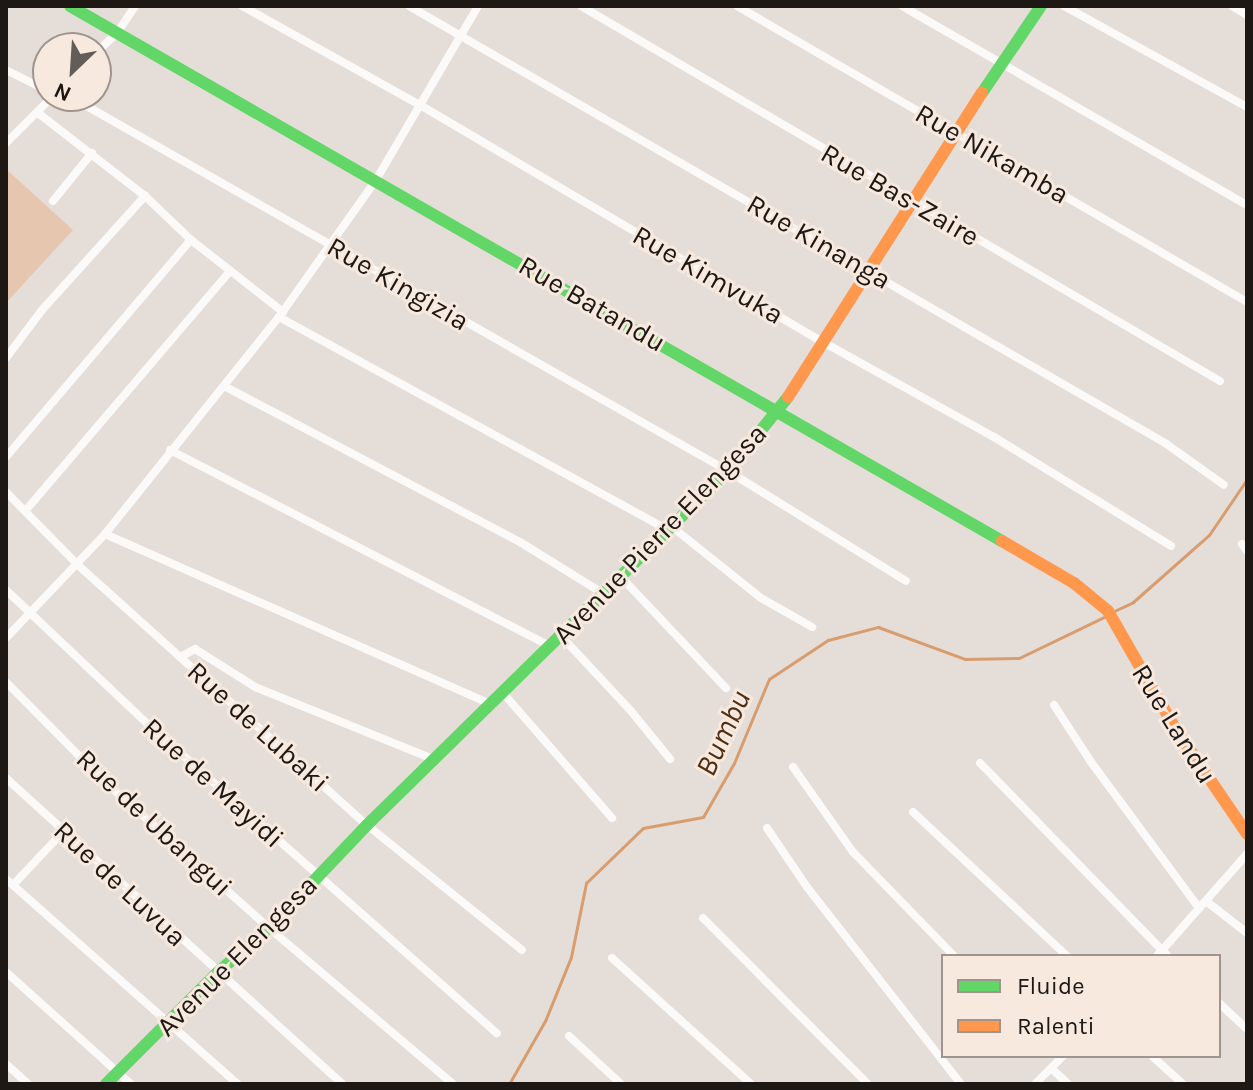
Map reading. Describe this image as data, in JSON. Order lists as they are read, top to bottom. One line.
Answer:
{"streets":{"street":["Rue Nikamba","Rue Bas-Zaire","Rue Kinanga","Rue Kimvuka","Rue Kingizia","Rue Batandu","Avenue Pierre Elengesa","Rue Landu","Rue de Lubaki","Rue de Mayidi","Rue de Ubangui","Rue de Luvua","Avenue Elengesa"]},"crossings":[["Rue Nikamba","Avenue Pierre Elengesa"],["Rue Bas-Zaire","Avenue Pierre Elengesa"],["Rue Kinanga","Avenue Pierre Elengesa"],["Rue Kimvuka","Avenue Pierre Elengesa"],["Rue Kingizia","Avenue Pierre Elengesa"],["Rue Batandu","Avenue Pierre Elengesa"],["Rue Batandu","Rue Landu"],["Avenue Pierre Elengesa","Rue de Lubaki"],["Avenue Pierre Elengesa","Avenue Elengesa"],["Rue de Lubaki","Avenue Elengesa"],["Rue de Mayidi","Avenue Elengesa"],["Rue de Ubangui","Avenue Elengesa"],["Rue de Luvua","Avenue Elengesa"]],"water":["Bumbu"],"legend":["Fluide","Ralenti"],"north":"bottom left"}
